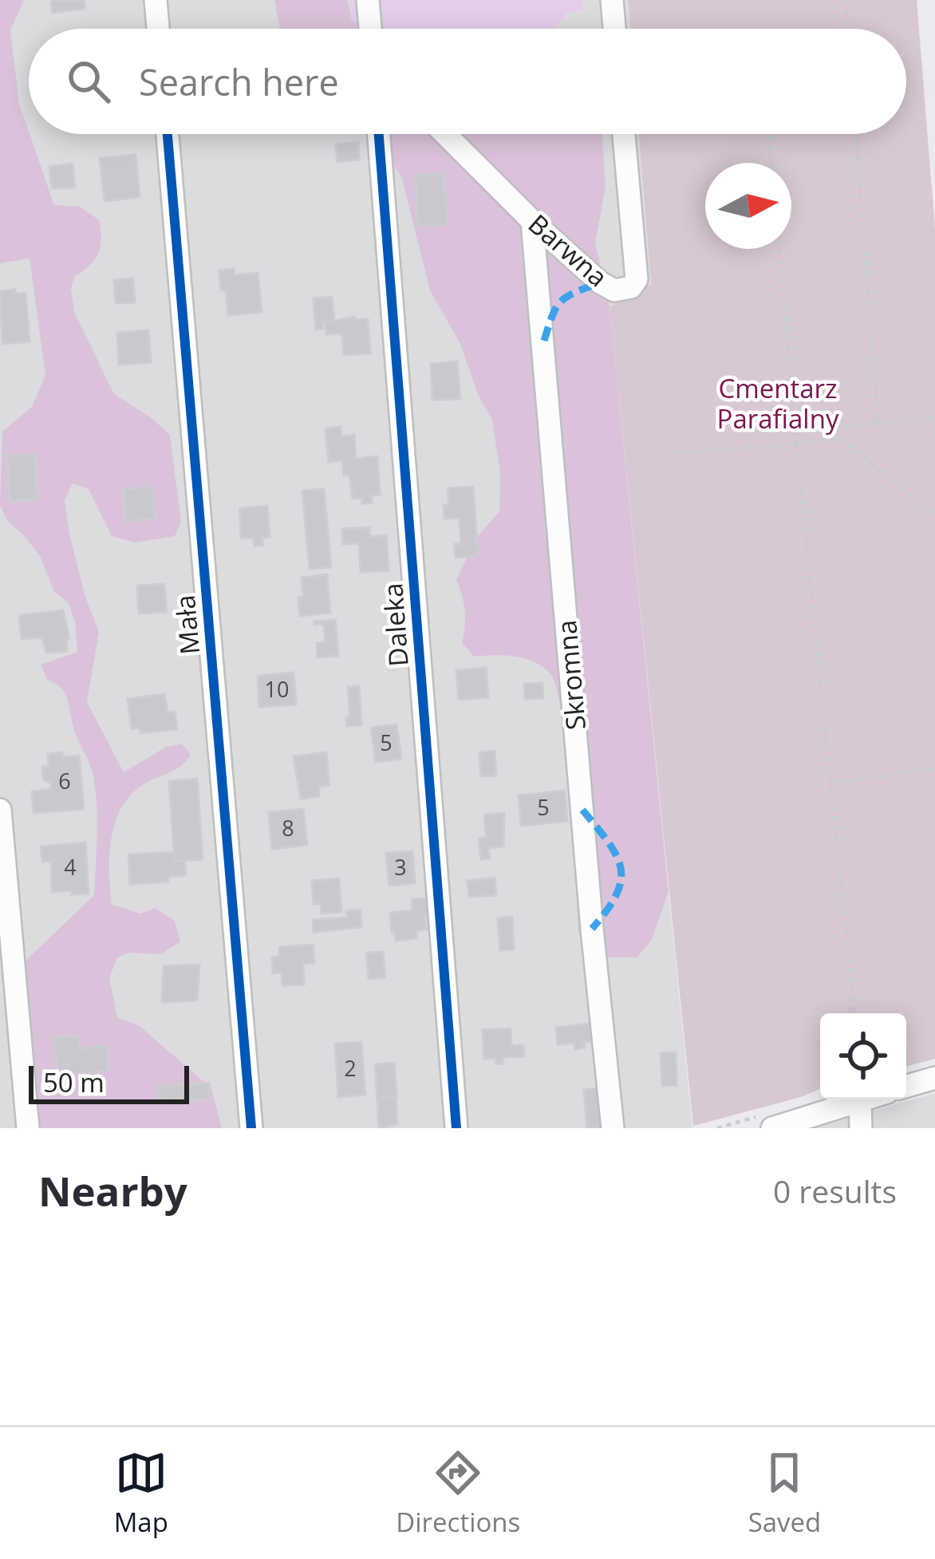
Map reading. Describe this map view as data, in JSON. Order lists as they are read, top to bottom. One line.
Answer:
{"streets":{"street":["Barwna","Mała","Daleka","Skromna"]},"crossings":[["Barwna","Skromna"]],"parks":["Cmentarz Parafialny"],"house_numbers":["10","5","6","5","8","4","3","2"],"scale_bar":"50 m","north":"right","page":{"search":"Search here","scale":"50 m","heading":["Nearby","0 results"],"nav":["Map","Directions","Saved"]}}
